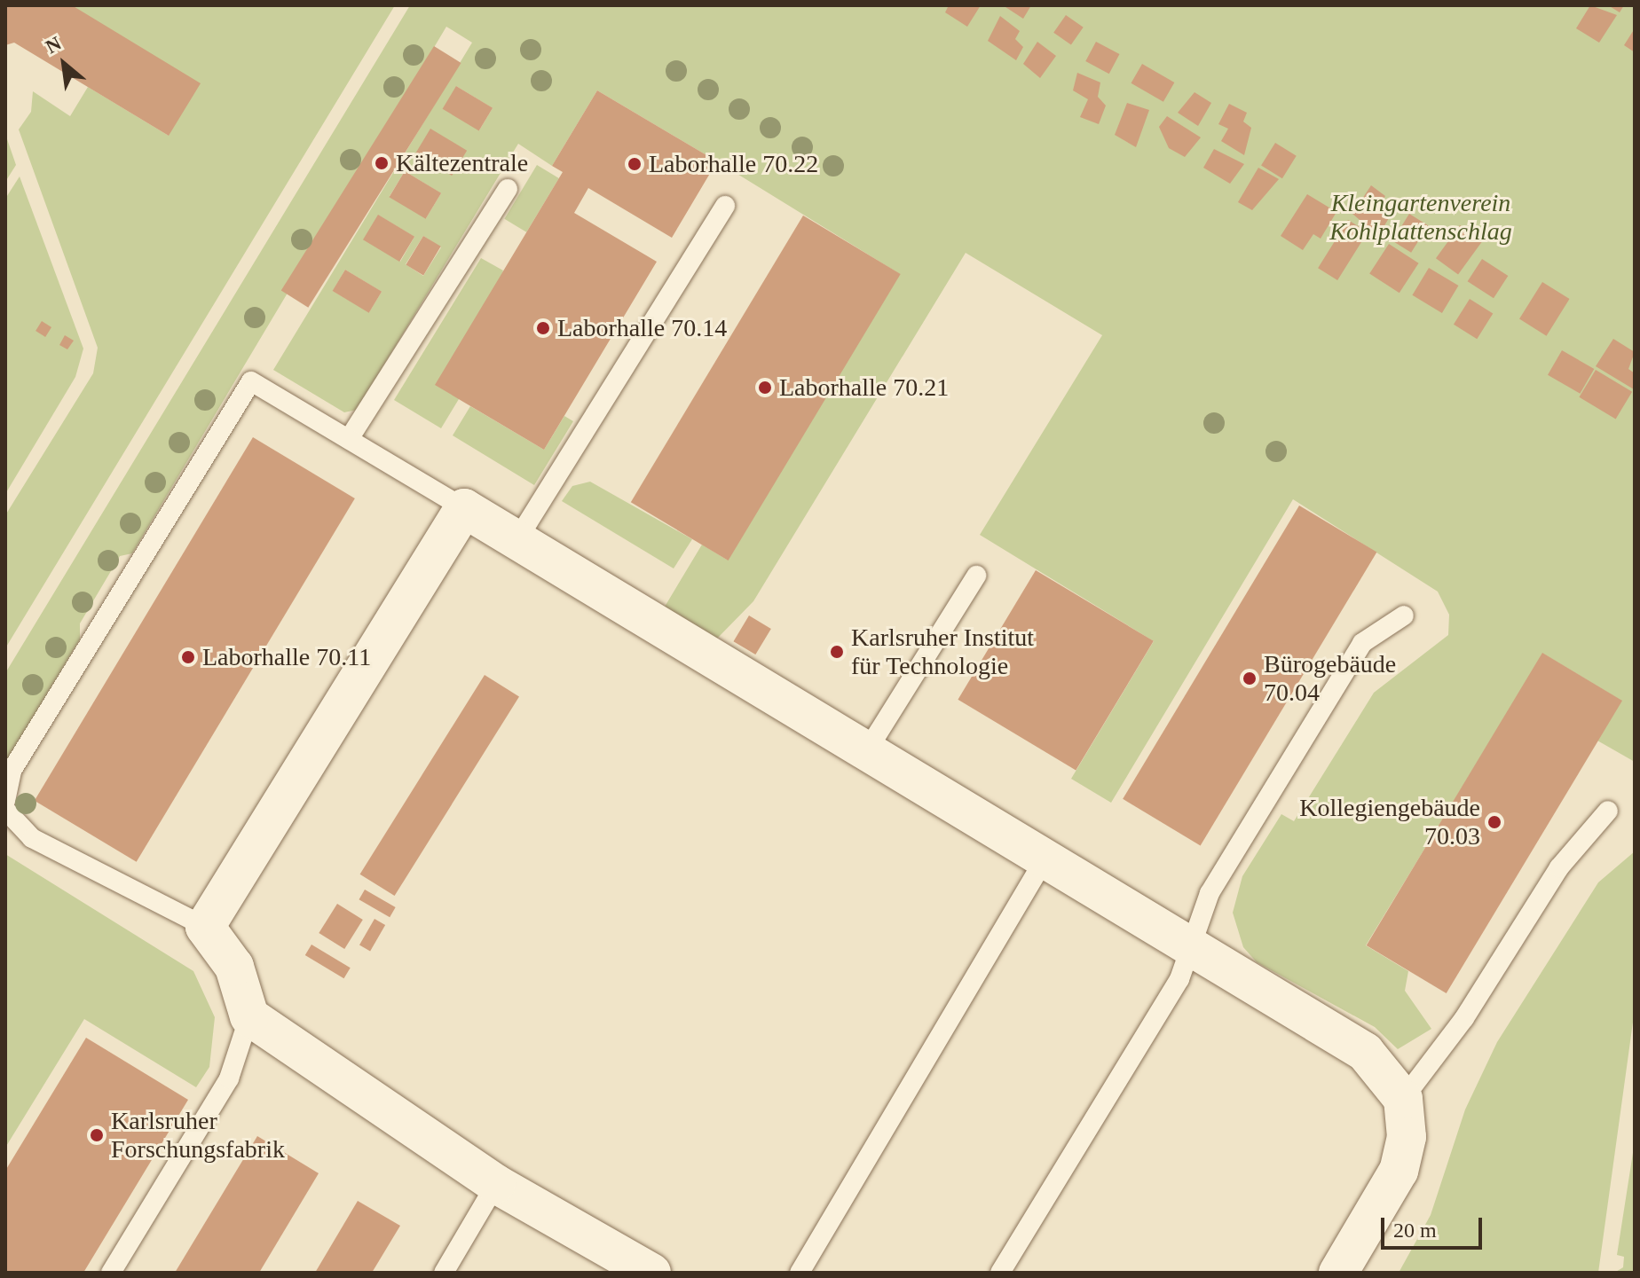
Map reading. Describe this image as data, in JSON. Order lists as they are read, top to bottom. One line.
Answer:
{"parks":["Kleingartenverein Kohlplattenschlag"],"places":["Kältezentrale","Laborhalle 70.22","Laborhalle 70.14","Laborhalle 70.21","Karlsruher Institut für Technologie","Laborhalle 70.11","Bürogebäude 70.04","Kollegiengebäude 70.03","Karlsruher Forschungsfabrik"],"scale_bar":"20 m","north":"top left"}
